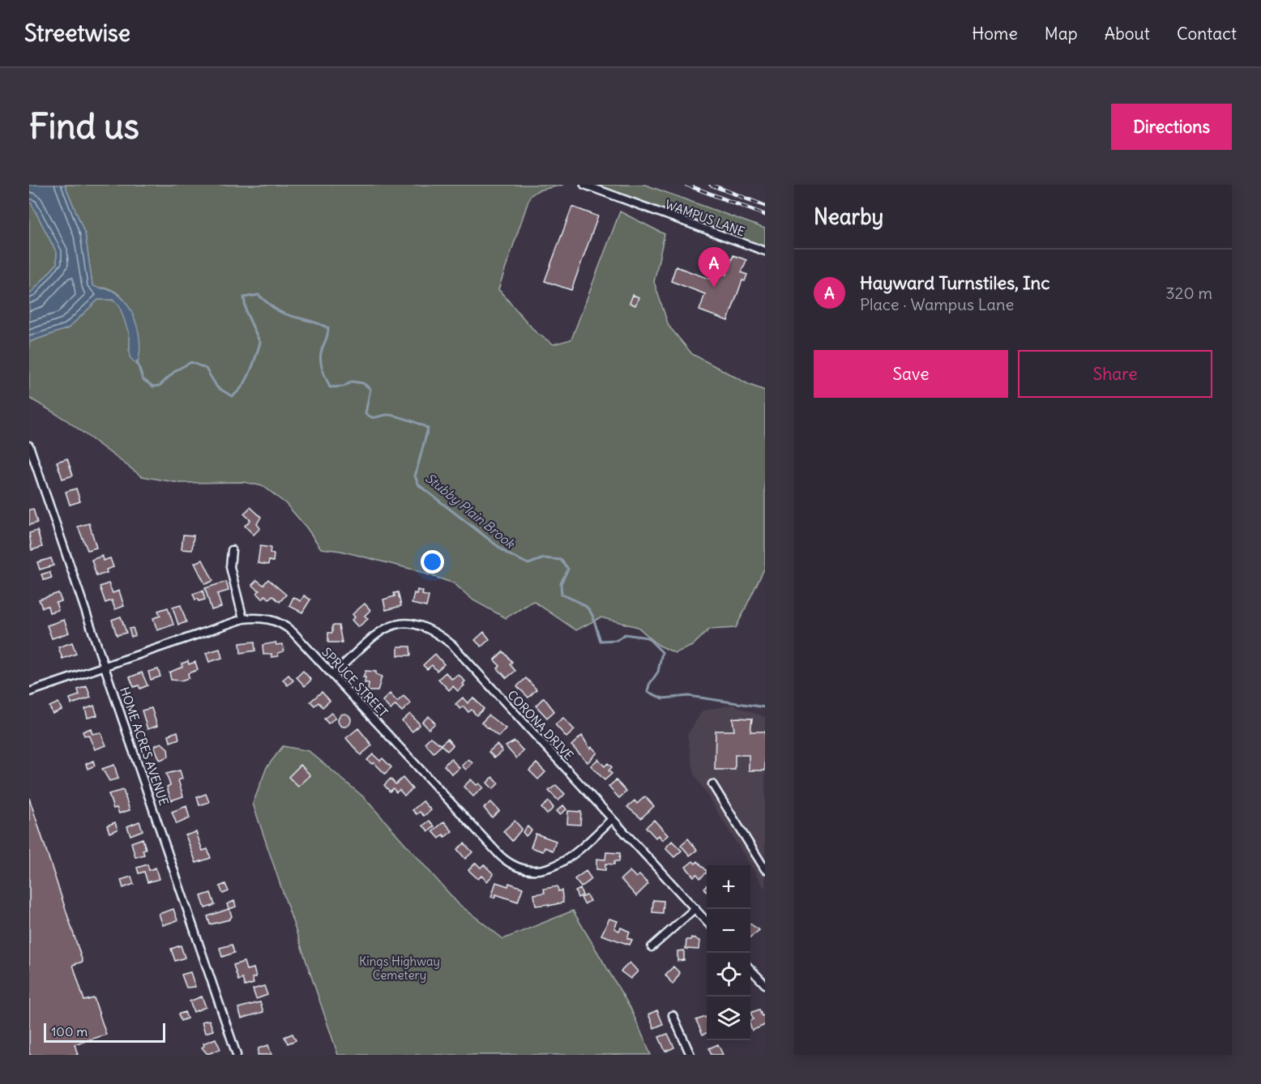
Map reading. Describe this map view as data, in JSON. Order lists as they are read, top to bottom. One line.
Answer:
{"streets":{"street":["WAMPUS LANE","SPRUCE STREET","CORONA DRIVE","HOME ACRES AVENUE"]},"crossings":[["SPRUCE STREET","CORONA DRIVE"],["SPRUCE STREET","HOME ACRES AVENUE"]],"water":["Stubby Plain Brook"],"parks":["Kings Highway Cemetery"],"scale_bar":"100 m","page":{"header":"Streetwise","nav":["Home","Map","About","Contact"],"buttons":["Directions",["Save","Share"]],"title":"Find us","heading":"Nearby","pins":"A","list":[{"mark":"A","name":"Hayward Turnstiles, Inc","note":"Place · Wampus Lane","value":"320 m"}],"map_buttons":["+","−"],"scale":"100 m"}}
